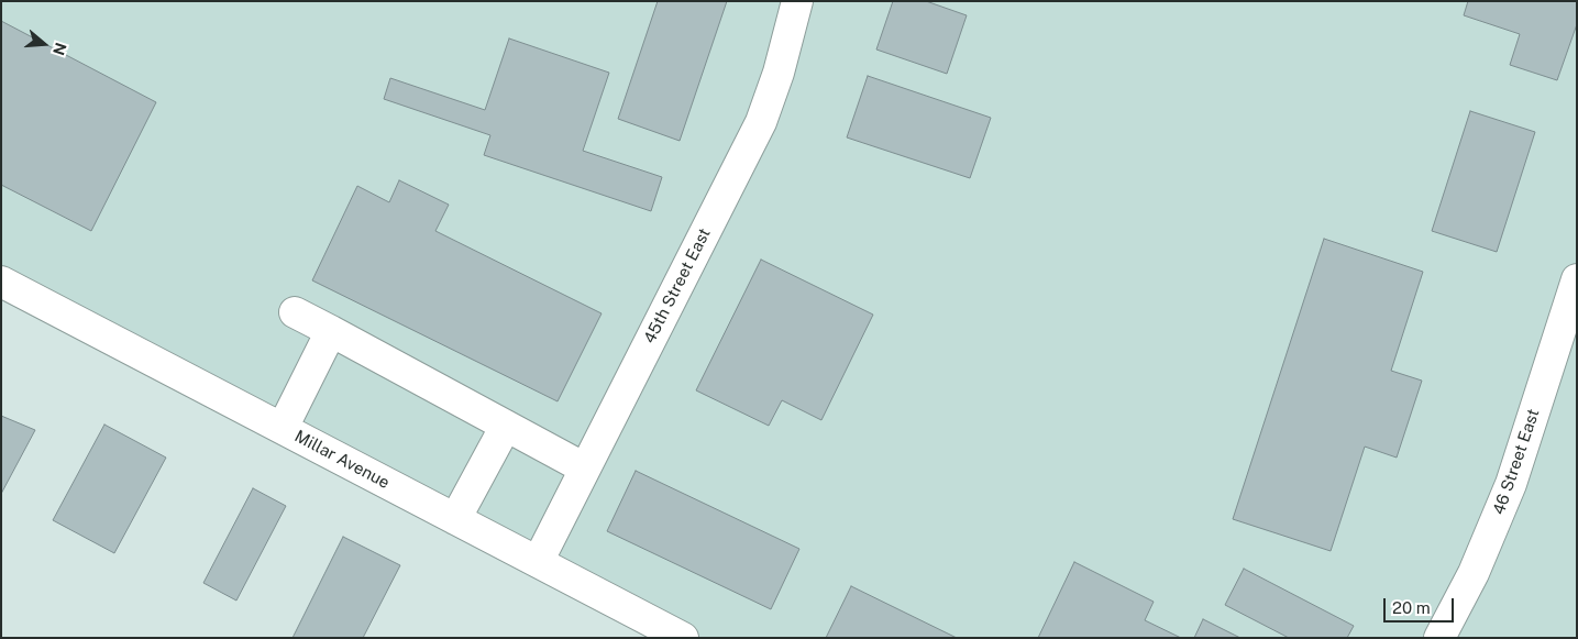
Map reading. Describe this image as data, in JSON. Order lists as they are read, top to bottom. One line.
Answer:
{"streets":{"street":["45th Street East","Millar Avenue","46 Street East"]},"crossings":[["45th Street East","Millar Avenue"]],"scale_bar":"20 m","north":"right"}
